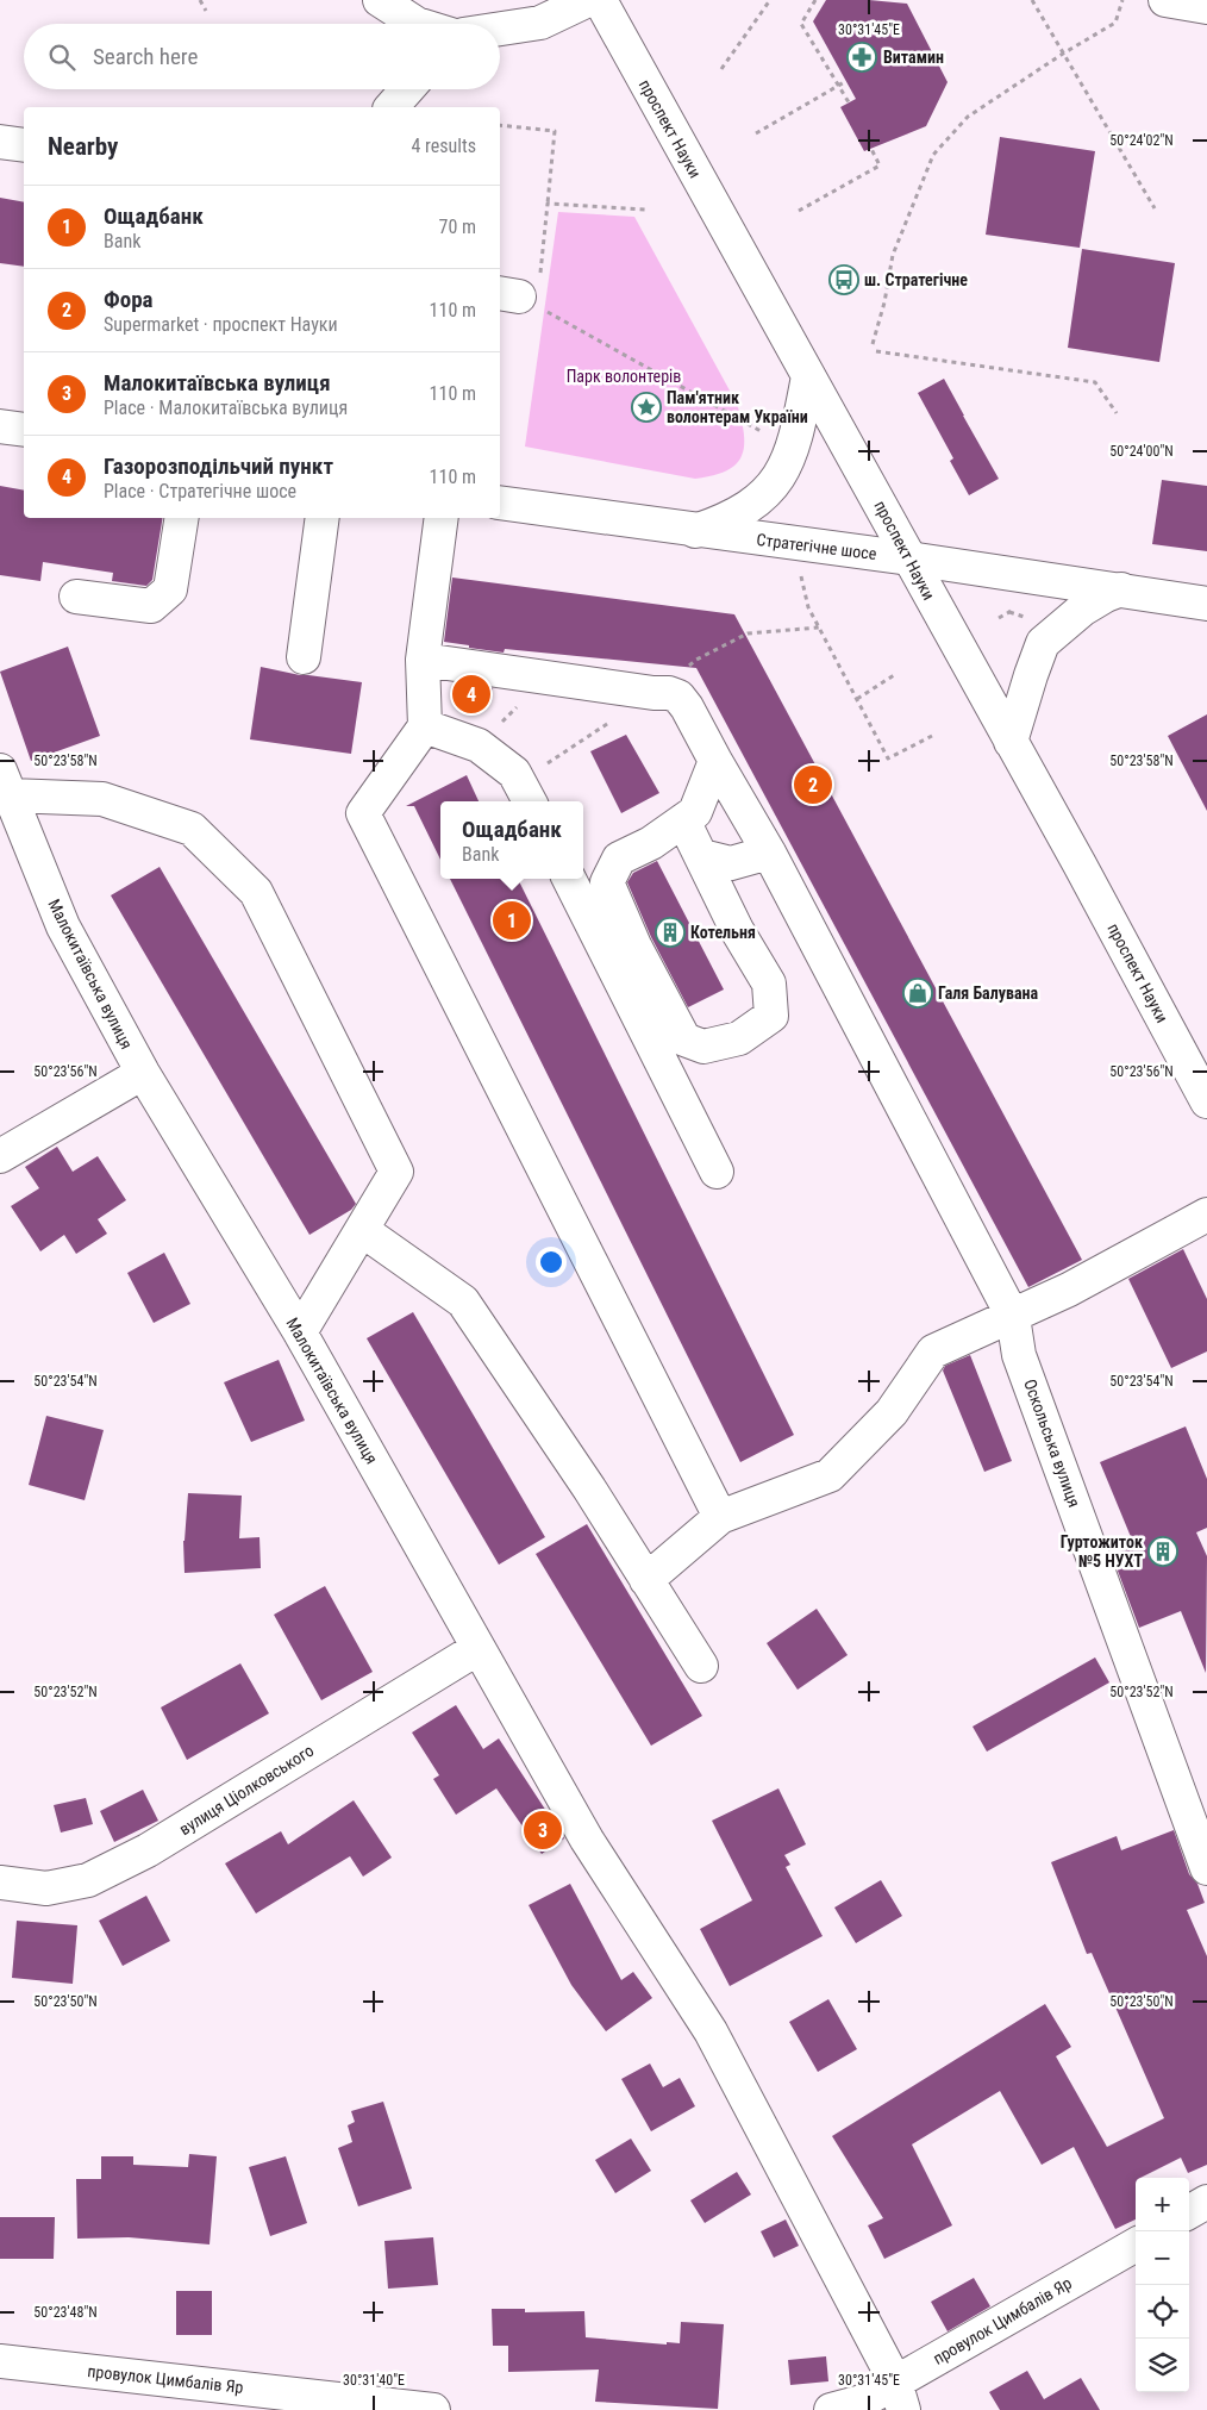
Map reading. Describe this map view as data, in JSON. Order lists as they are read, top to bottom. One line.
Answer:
{"streets":{"street":["проспект Науки","Стратегічне шосе","Малокитаївська вулиця","Оскольська вулиця","вулиця Ціолковського","провулок Цимбалів Яр"]},"crossings":[["проспект Науки","Стратегічне шосе"],["Малокитаївська вулиця","вулиця Ціолковського"],["Малокитаївська вулиця","провулок Цимбалів Яр"]],"parks":["Парк волонтерів"],"places":{"pharmacy":["Витамин"],"bus stop":["ш. Стратегічне"],"place":["Пам'ятник волонтерам України"],"building":["Котельня","Гуртожиток №5 НУХТ"],"shop":["Галя Балувана"]},"page":{"search":"Search here","heading":["Nearby","4 results"],"list":[{"mark":"1","name":"Ощадбанк","note":"Bank","value":"70 m"},{"mark":"2","name":"Фора","note":"Supermarket · проспект Науки","value":"110 m"},{"mark":"3","name":"Малокитаївська вулиця","note":"Place · Малокитаївська вулиця","value":"110 m"},{"mark":"4","name":"Газорозподільчий пункт","note":"Place · Стратегічне шосе","value":"110 m"}],"pins":["4","2","1","3"],"popup":["Ощадбанк","Bank"],"map_buttons":["+","−"]},"coordinates":["30°31'45\"E","50°24'02\"N","50°24'00\"N","50°23'58\"N","50°23'56\"N","50°23'54\"N","50°23'52\"N","50°23'50\"N","50°23'48\"N","30°31'40\"E"]}
